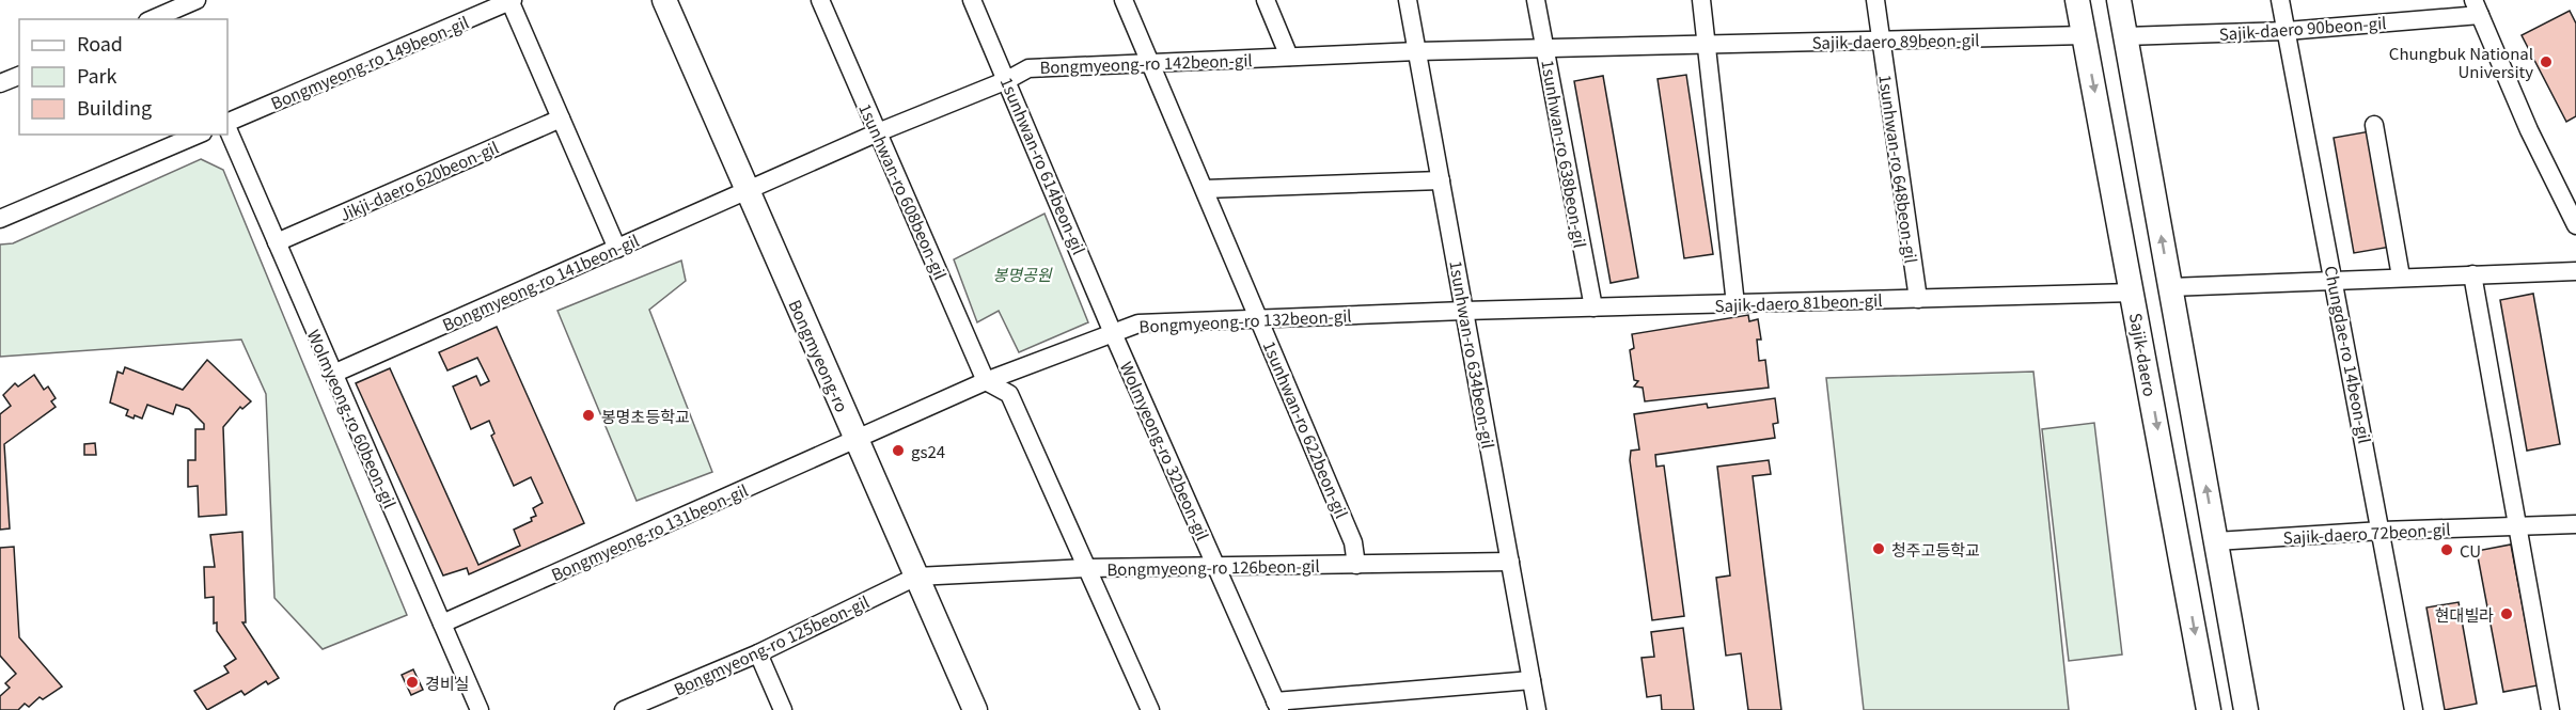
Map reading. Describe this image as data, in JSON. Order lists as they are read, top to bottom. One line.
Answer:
{"streets":{"main road":["Sajik-daero","Bongmyeong-ro"],"street":["Sajik-daero 90beon-gil","Sajik-daero 89beon-gil","Bongmyeong-ro 149beon-gil","Bongmyeong-ro 142beon-gil","1sunhwan-ro 638beon-gil","1sunhwan-ro 614beon-gil","1sunhwan-ro 648beon-gil","Jikji-daero 620beon-gil","1sunhwan-ro 608beon-gil","Bongmyeong-ro 141beon-gil","Sajik-daero 81beon-gil","Bongmyeong-ro 132beon-gil","1sunhwan-ro 634beon-gil","Chungdae-ro 14beon-gil","Wolmyeong-ro 60beon-gil","1sunhwan-ro 622beon-gil","Wolmyeong-ro 32beon-gil","Bongmyeong-ro 131beon-gil","Sajik-daero 72beon-gil","Bongmyeong-ro 126beon-gil","Bongmyeong-ro 125beon-gil"]},"crossings":[["Sajik-daero 90beon-gil","Chungdae-ro 14beon-gil"],["Sajik-daero 89beon-gil","Bongmyeong-ro 142beon-gil"],["Sajik-daero 89beon-gil","1sunhwan-ro 638beon-gil"],["Sajik-daero 89beon-gil","1sunhwan-ro 648beon-gil"],["Sajik-daero 89beon-gil","1sunhwan-ro 634beon-gil"],["Sajik-daero 89beon-gil","Sajik-daero"],["Bongmyeong-ro 142beon-gil","1sunhwan-ro 614beon-gil"],["Bongmyeong-ro 142beon-gil","1sunhwan-ro 608beon-gil"],["Bongmyeong-ro 142beon-gil","Bongmyeong-ro 141beon-gil"],["Bongmyeong-ro 142beon-gil","1sunhwan-ro 634beon-gil"],["Bongmyeong-ro 142beon-gil","Bongmyeong-ro"],["Bongmyeong-ro 142beon-gil","1sunhwan-ro 622beon-gil"],["1sunhwan-ro 638beon-gil","Sajik-daero 81beon-gil"],["1sunhwan-ro 614beon-gil","Bongmyeong-ro 132beon-gil"],["1sunhwan-ro 614beon-gil","Wolmyeong-ro 32beon-gil"],["1sunhwan-ro 648beon-gil","Sajik-daero 81beon-gil"],["Jikji-daero 620beon-gil","Wolmyeong-ro 60beon-gil"],["1sunhwan-ro 608beon-gil","Bongmyeong-ro 132beon-gil"],["Bongmyeong-ro 141beon-gil","Bongmyeong-ro"],["Bongmyeong-ro 141beon-gil","Wolmyeong-ro 60beon-gil"],["Sajik-daero 81beon-gil","Bongmyeong-ro 132beon-gil"],["Sajik-daero 81beon-gil","1sunhwan-ro 634beon-gil"],["Sajik-daero 81beon-gil","Sajik-daero"],["Bongmyeong-ro 132beon-gil","1sunhwan-ro 634beon-gil"],["Bongmyeong-ro 132beon-gil","Bongmyeong-ro"],["Bongmyeong-ro 132beon-gil","1sunhwan-ro 622beon-gil"],["Bongmyeong-ro 132beon-gil","Wolmyeong-ro 32beon-gil"],["Bongmyeong-ro 132beon-gil","Bongmyeong-ro 131beon-gil"],["1sunhwan-ro 634beon-gil","Bongmyeong-ro 126beon-gil"],["Chungdae-ro 14beon-gil","Sajik-daero 72beon-gil"],["Bongmyeong-ro","Bongmyeong-ro 131beon-gil"],["Bongmyeong-ro","Bongmyeong-ro 126beon-gil"],["Bongmyeong-ro","Bongmyeong-ro 125beon-gil"],["Wolmyeong-ro 60beon-gil","Bongmyeong-ro 131beon-gil"],["1sunhwan-ro 622beon-gil","Bongmyeong-ro 126beon-gil"],["Wolmyeong-ro 32beon-gil","Bongmyeong-ro 126beon-gil"],["Bongmyeong-ro 126beon-gil","Bongmyeong-ro 125beon-gil"]],"parks":["봉명공원"],"places":["Chungbuk National University","봉명초등학교","gs24","청주고등학교","CU","현대빌라","경비실"],"legend":["Road","Park","Building"]}
